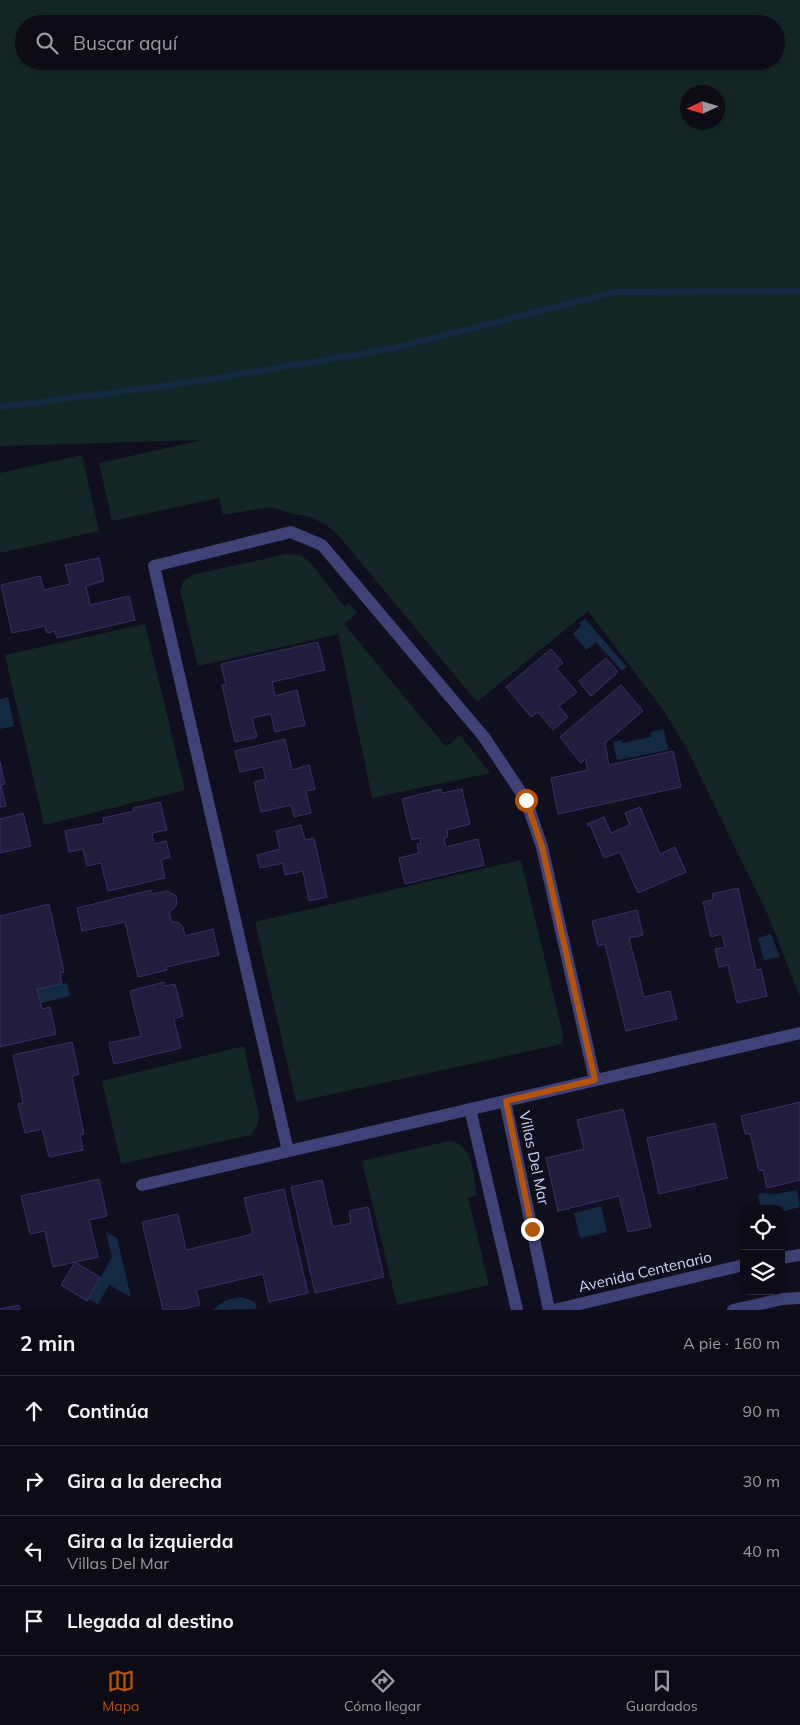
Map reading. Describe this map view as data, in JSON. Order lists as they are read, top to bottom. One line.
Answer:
{"streets":{"street":["Villas Del Mar","Avenida Centenario"]},"north":"left","page":{"search":"Buscar aquí","heading":["2 min","A pie · 160 m"],"list":[["Continúa","90 m"],["Gira a la derecha","30 m"],["Gira a la izquierda","Villas Del Mar","40 m"],"Llegada al destino"],"nav":["Mapa","Cómo llegar","Guardados"]}}
